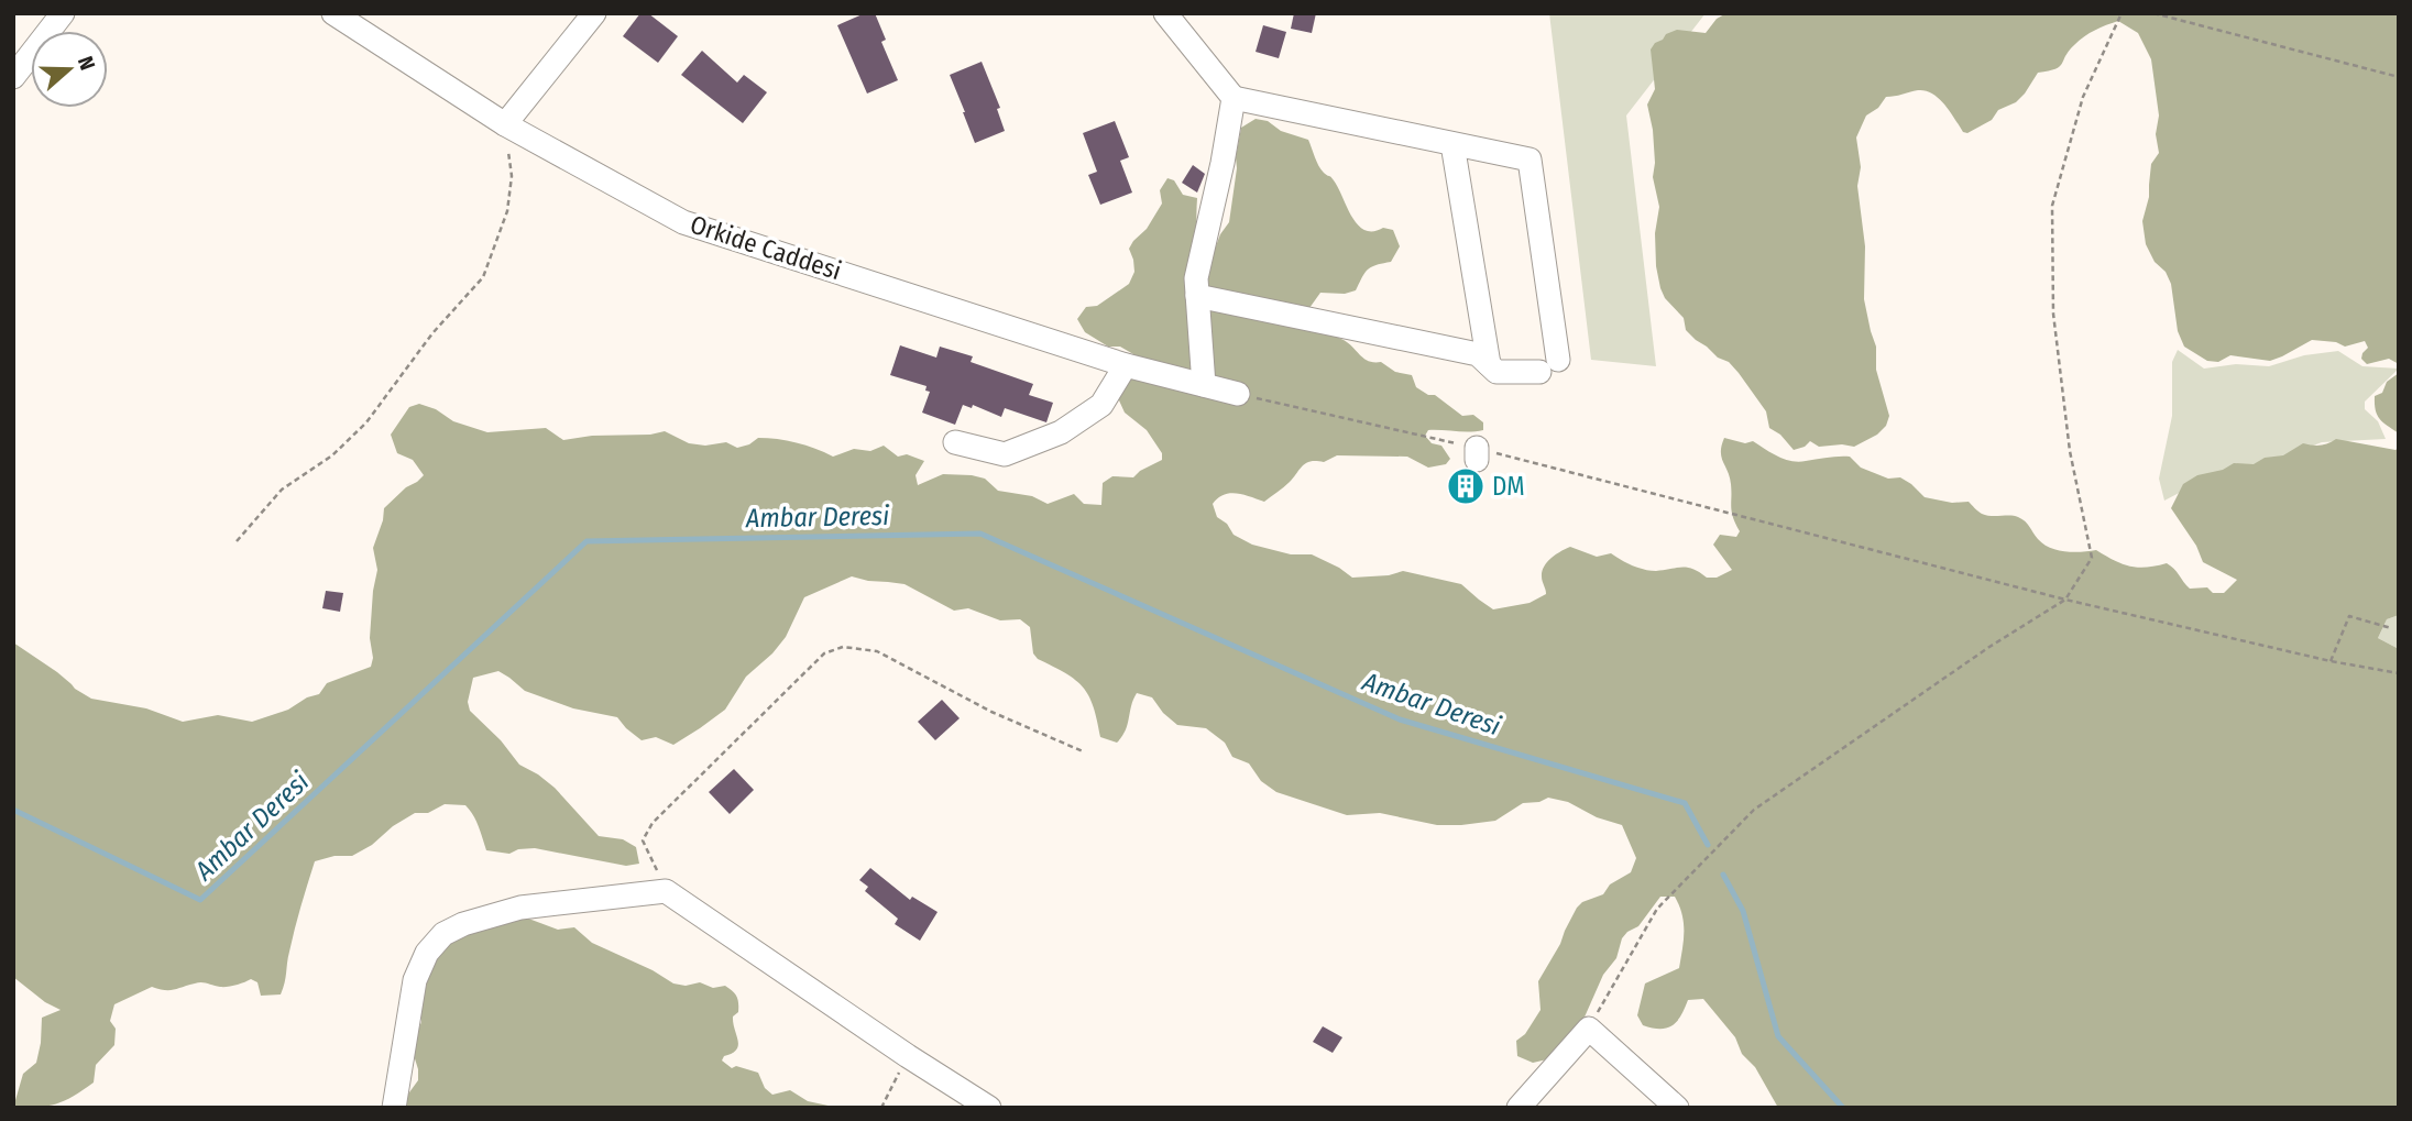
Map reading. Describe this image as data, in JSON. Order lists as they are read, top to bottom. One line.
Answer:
{"streets":{"street":["Orkide Caddesi"]},"water":["Ambar Deresi"],"places":{"building":["DM"]},"north":"right"}
